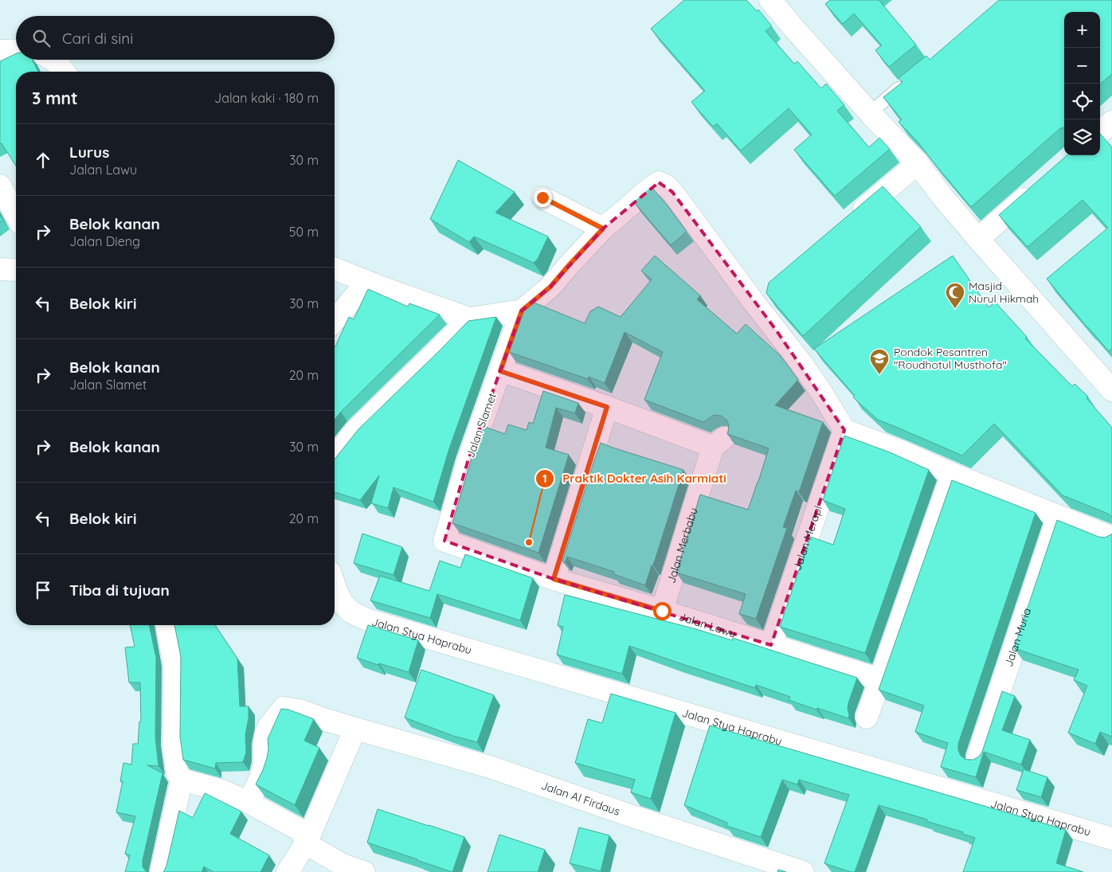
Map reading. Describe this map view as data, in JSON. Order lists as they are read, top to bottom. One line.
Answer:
{"streets":{"street":["Jalan Slamet","Jalan Merapi","Jalan Merbabu","Jalan Lawu","Jalan Stya Haprabu","Jalan Muria","Jalan Al Firdaus"]},"crossings":[["Jalan Slamet","Jalan Lawu"],["Jalan Merapi","Jalan Lawu"],["Jalan Merbabu","Jalan Lawu"]],"places":{"mosque":["Masjid Nurul Hikmah"],"school or university":["Pondok Pesantren \"Roudhotul Musthofa\""],"other":["Praktik Dokter Asih Karmiati"]},"page":{"map_buttons":["+","−"],"search":"Cari di sini","heading":["3 mnt","Jalan kaki · 180 m"],"list":[["Lurus","Jalan Lawu","30 m"],["Belok kanan","Jalan Dieng","50 m"],["Belok kiri","30 m"],["Belok kanan","Jalan Slamet","20 m"],["Belok kanan","30 m"],["Belok kiri","20 m"],"Tiba di tujuan"]}}
